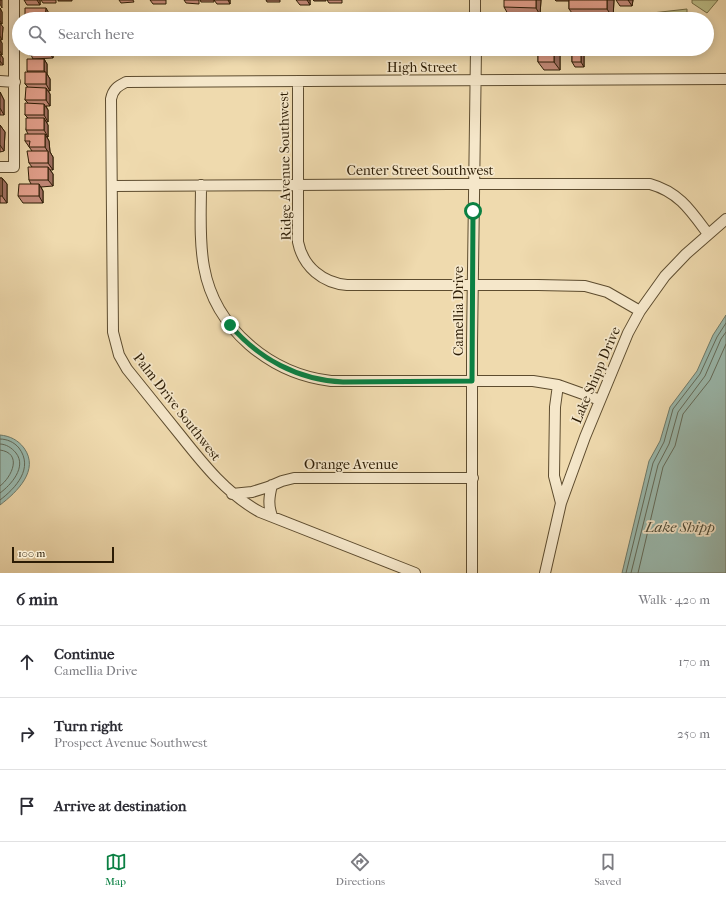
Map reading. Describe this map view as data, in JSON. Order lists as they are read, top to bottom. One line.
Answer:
{"streets":{"street":["High Street","Ridge Avenue Southwest","Center Street Southwest","Camellia Drive","Lake Shipp Drive","Palm Drive Southwest","Orange Avenue"]},"crossings":[["High Street","Ridge Avenue Southwest"],["High Street","Camellia Drive"],["High Street","Palm Drive Southwest"],["Ridge Avenue Southwest","Center Street Southwest"],["Ridge Avenue Southwest","Camellia Drive"],["Ridge Avenue Southwest","Lake Shipp Drive"],["Center Street Southwest","Camellia Drive"],["Center Street Southwest","Lake Shipp Drive"],["Center Street Southwest","Palm Drive Southwest"],["Camellia Drive","Orange Avenue"],["Palm Drive Southwest","Orange Avenue"]],"water":["Lake Shipp"],"scale_bar":"100 m","page":{"search":"Search here","scale":"100 m","heading":["6 min","Walk · 420 m"],"list":[["Continue","Camellia Drive","170 m"],["Turn right","Prospect Avenue Southwest","250 m"],"Arrive at destination"],"nav":["Map","Directions","Saved"]}}
